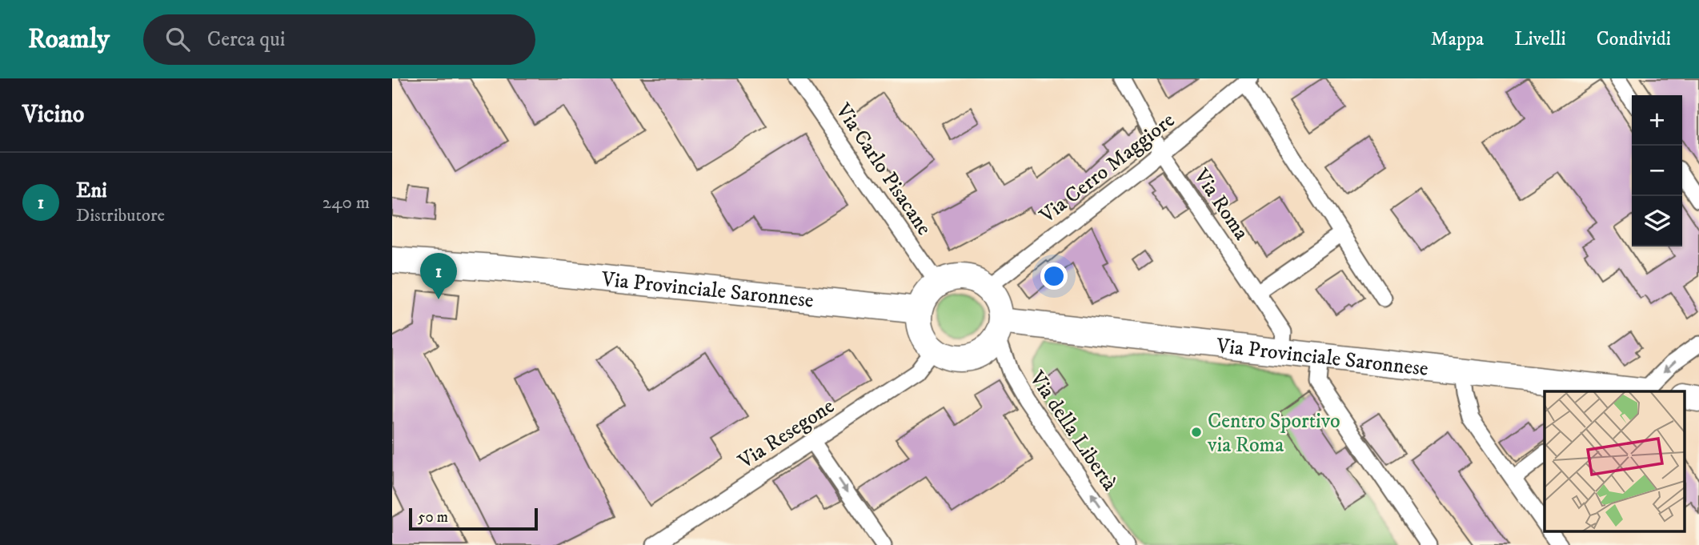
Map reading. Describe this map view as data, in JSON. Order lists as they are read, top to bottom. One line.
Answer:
{"streets":{"main road":["Via Provinciale Saronnese"],"street":["Via Cerro Maggiore","Via Carlo Pisacane","Via Roma","Via della Libertà","Via Resegone"]},"crossings":[["Via Cerro Maggiore","Via Carlo Pisacane"],["Via Cerro Maggiore","Via Roma"],["Via Cerro Maggiore","Via Provinciale Saronnese"],["Via Cerro Maggiore","Via della Libertà"],["Via Cerro Maggiore","Via Resegone"],["Via Carlo Pisacane","Via Provinciale Saronnese"],["Via Carlo Pisacane","Via della Libertà"],["Via Carlo Pisacane","Via Resegone"],["Via Roma","Via Provinciale Saronnese"],["Via Provinciale Saronnese","Via della Libertà"],["Via Provinciale Saronnese","Via Resegone"],["Via della Libertà","Via Resegone"]],"one_way":["Via della Libertà"],"places":["Centro Sportivo via Roma"],"scale_bar":"50 m","page":{"header":"Roamly","search":"Cerca qui","nav":["Mappa","Livelli","Condividi"],"heading":"Vicino","map_buttons":["+","−"],"list":[{"mark":"1","name":"Eni","note":"Distributore","value":"240 m"}],"pins":"1","scale":"50 m"}}
